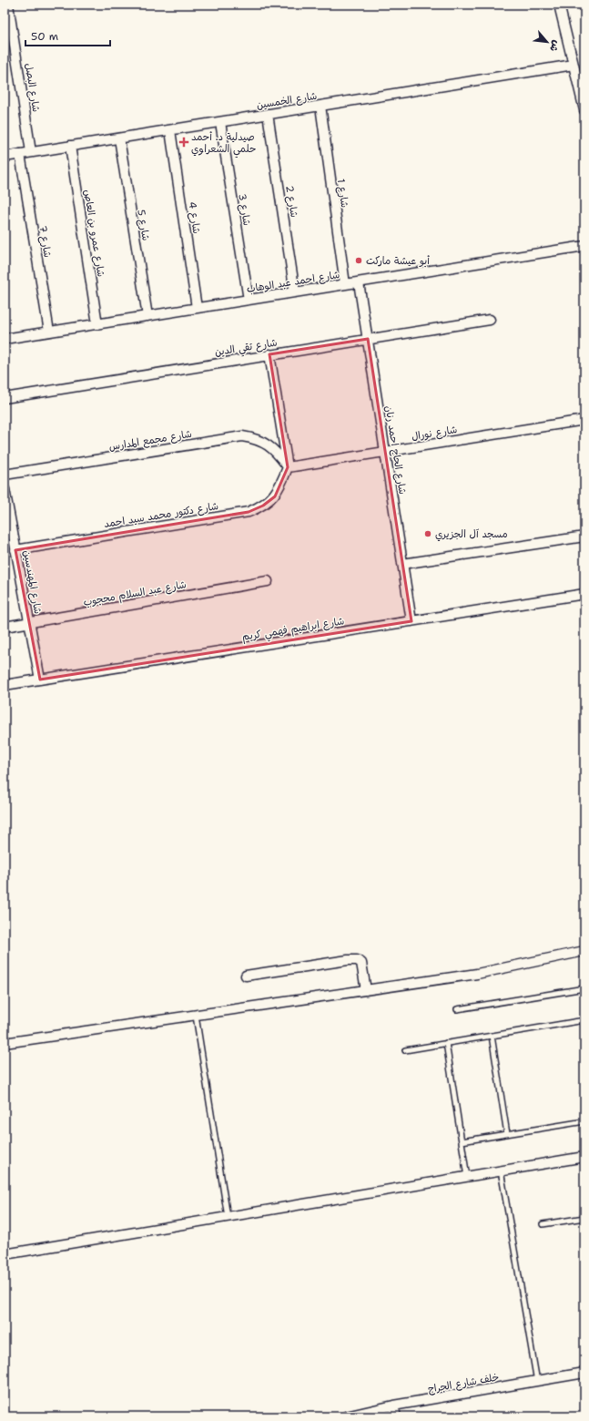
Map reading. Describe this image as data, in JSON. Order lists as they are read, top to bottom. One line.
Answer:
{"streets":{"street":["شارع البصل","شارع الخمسين","شارع 1","شارع 2","شارع 3","شارع 4","شارع 5","شارع عمرو بن العاص","شارع 7","شارع احمد عبد الوهاب","شارع تقي الدين","شارع نورال","شارع مجمع المدارس","شارع الحاج احمد رنان","شارع دكتور محمد سيد احمد","شارع المهندسين","شارع عبد السلام محجوب","شارع ابراهيم فهمي كريم","خلف شارع الجراج"]},"crossings":[["شارع البصل","شارع الخمسين"],["شارع الخمسين","شارع 1"],["شارع الخمسين","شارع 2"],["شارع الخمسين","شارع 3"],["شارع الخمسين","شارع 4"],["شارع الخمسين","شارع 5"],["شارع الخمسين","شارع عمرو بن العاص"],["شارع الخمسين","شارع 7"],["شارع 1","شارع احمد عبد الوهاب"],["شارع 2","شارع احمد عبد الوهاب"],["شارع 3","شارع احمد عبد الوهاب"],["شارع 4","شارع احمد عبد الوهاب"],["شارع 5","شارع احمد عبد الوهاب"],["شارع عمرو بن العاص","شارع احمد عبد الوهاب"],["شارع 7","شارع احمد عبد الوهاب"],["شارع احمد عبد الوهاب","شارع الحاج احمد رنان"],["شارع تقي الدين","شارع الحاج احمد رنان"],["شارع نورال","شارع مجمع المدارس"],["شارع نورال","شارع الحاج احمد رنان"],["شارع نورال","شارع دكتور محمد سيد احمد"],["شارع مجمع المدارس","شارع دكتور محمد سيد احمد"],["شارع الحاج احمد رنان","شارع ابراهيم فهمي كريم"],["شارع دكتور محمد سيد احمد","شارع المهندسين"],["شارع المهندسين","شارع عبد السلام محجوب"],["شارع المهندسين","شارع ابراهيم فهمي كريم"]],"places":{"health":["صيدلية د. أحمد حلمي الشعراوي"],"other":["أبو عيشة ماركت","مسجد آل الجزيري"]},"scale_bar":"50 m","north":"bottom right"}
